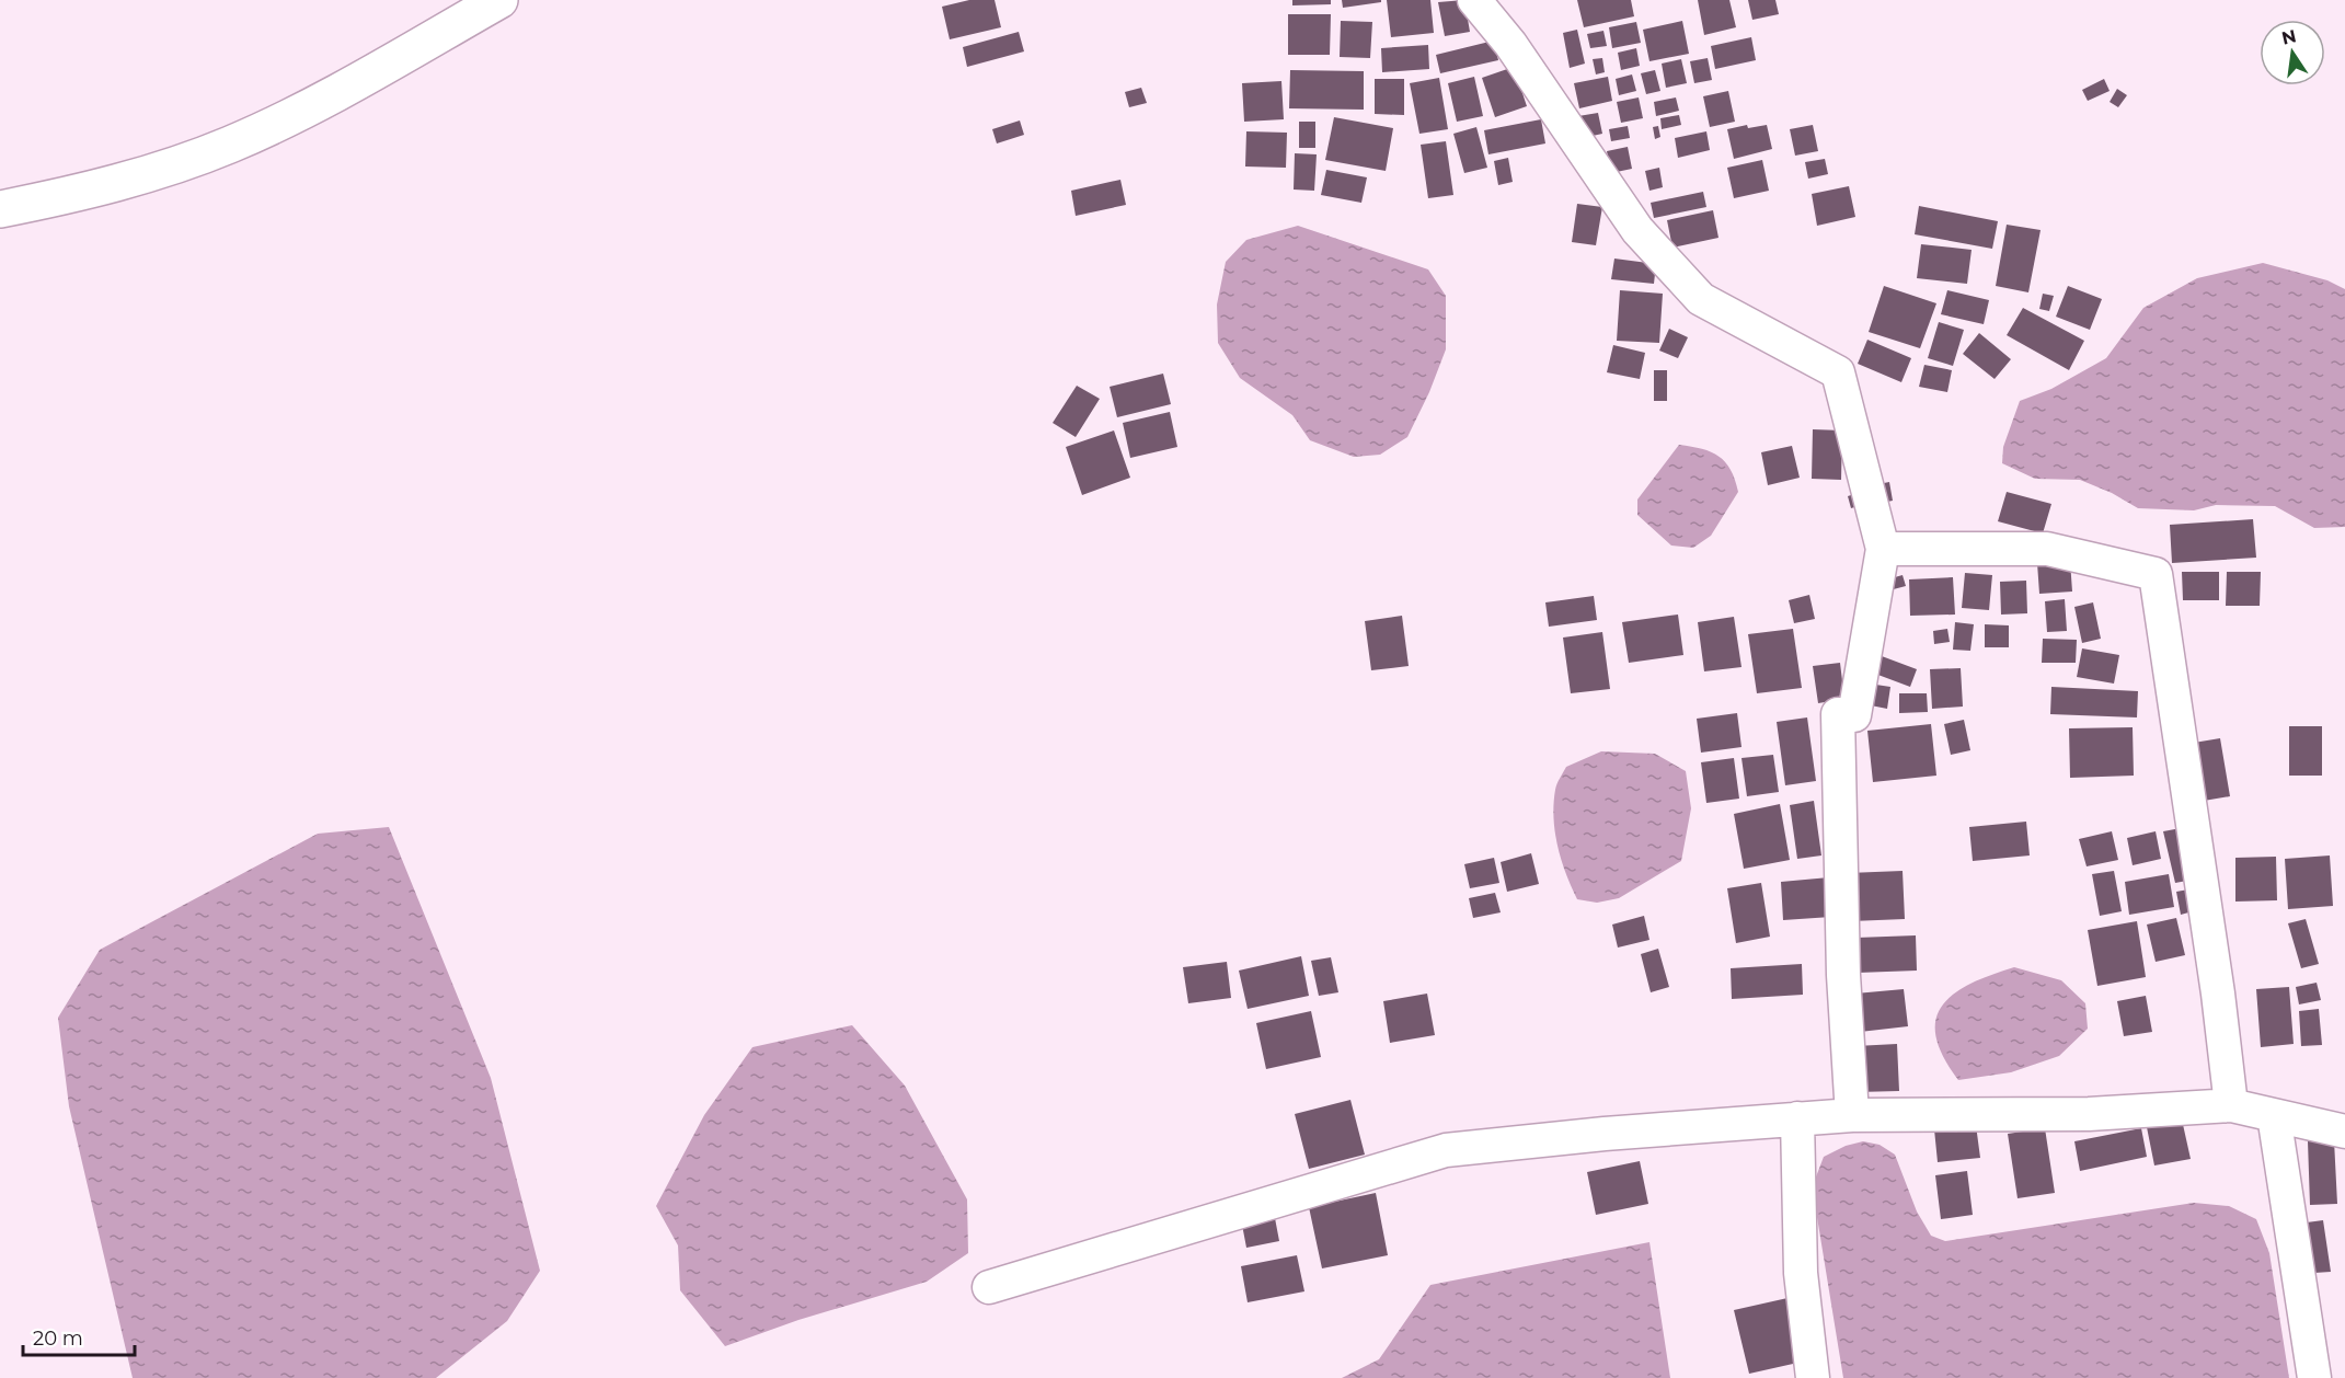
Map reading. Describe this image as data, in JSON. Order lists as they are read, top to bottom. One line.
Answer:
{"scale_bar":"20 m","north":"top"}
